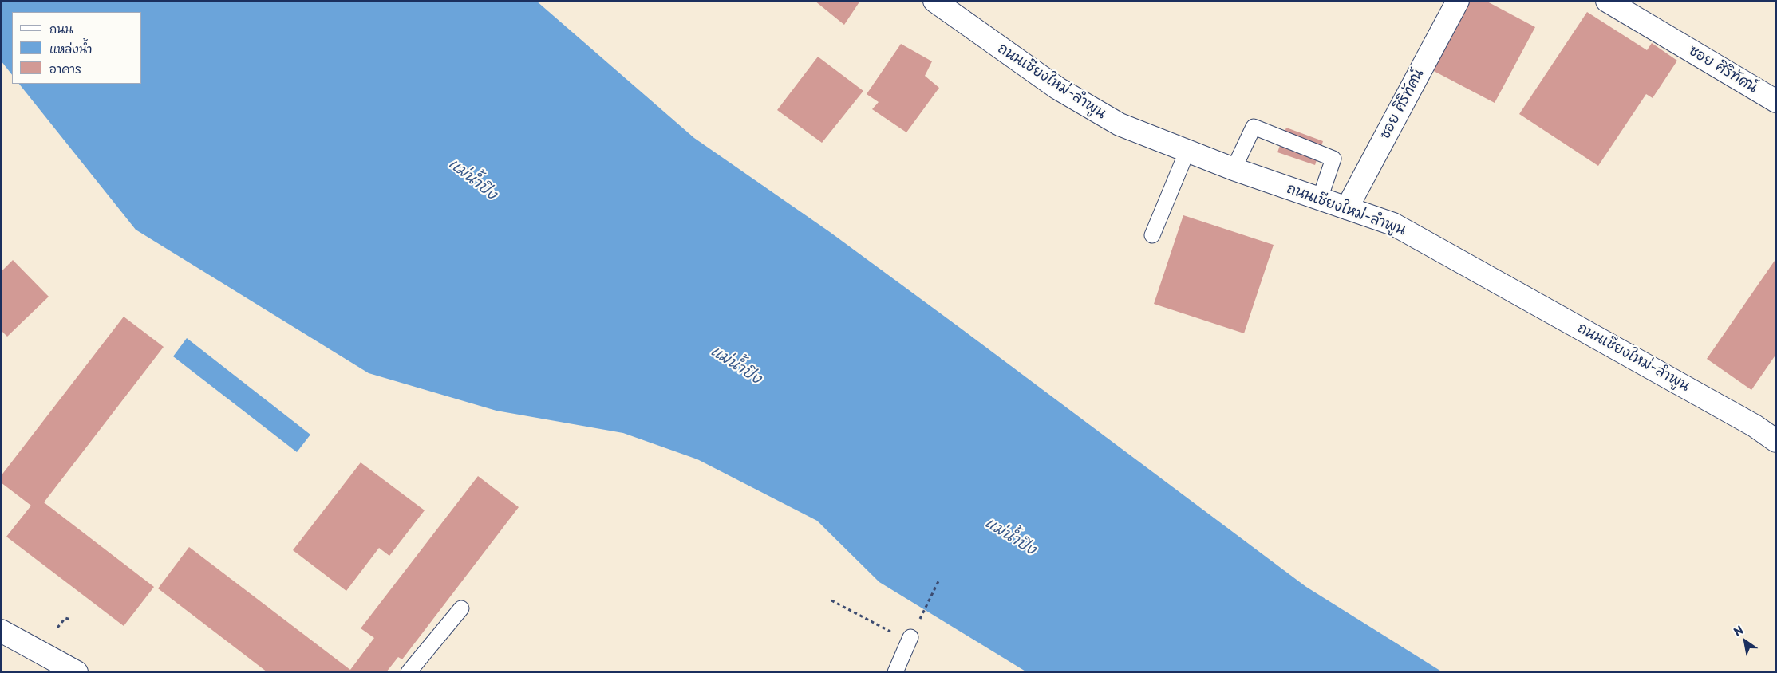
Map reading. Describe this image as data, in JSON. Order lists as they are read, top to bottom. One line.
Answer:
{"streets":{"main road":["ซอย ศิริทัศน์","ถนนเชียงใหม่-ลำพูน"]},"crossings":[["ซอย ศิริทัศน์","ถนนเชียงใหม่-ลำพูน"]],"water":["แม่น้ำปิง"],"legend":["ถนน","แหล่งน้ำ","อาคาร"],"north":"top left"}
